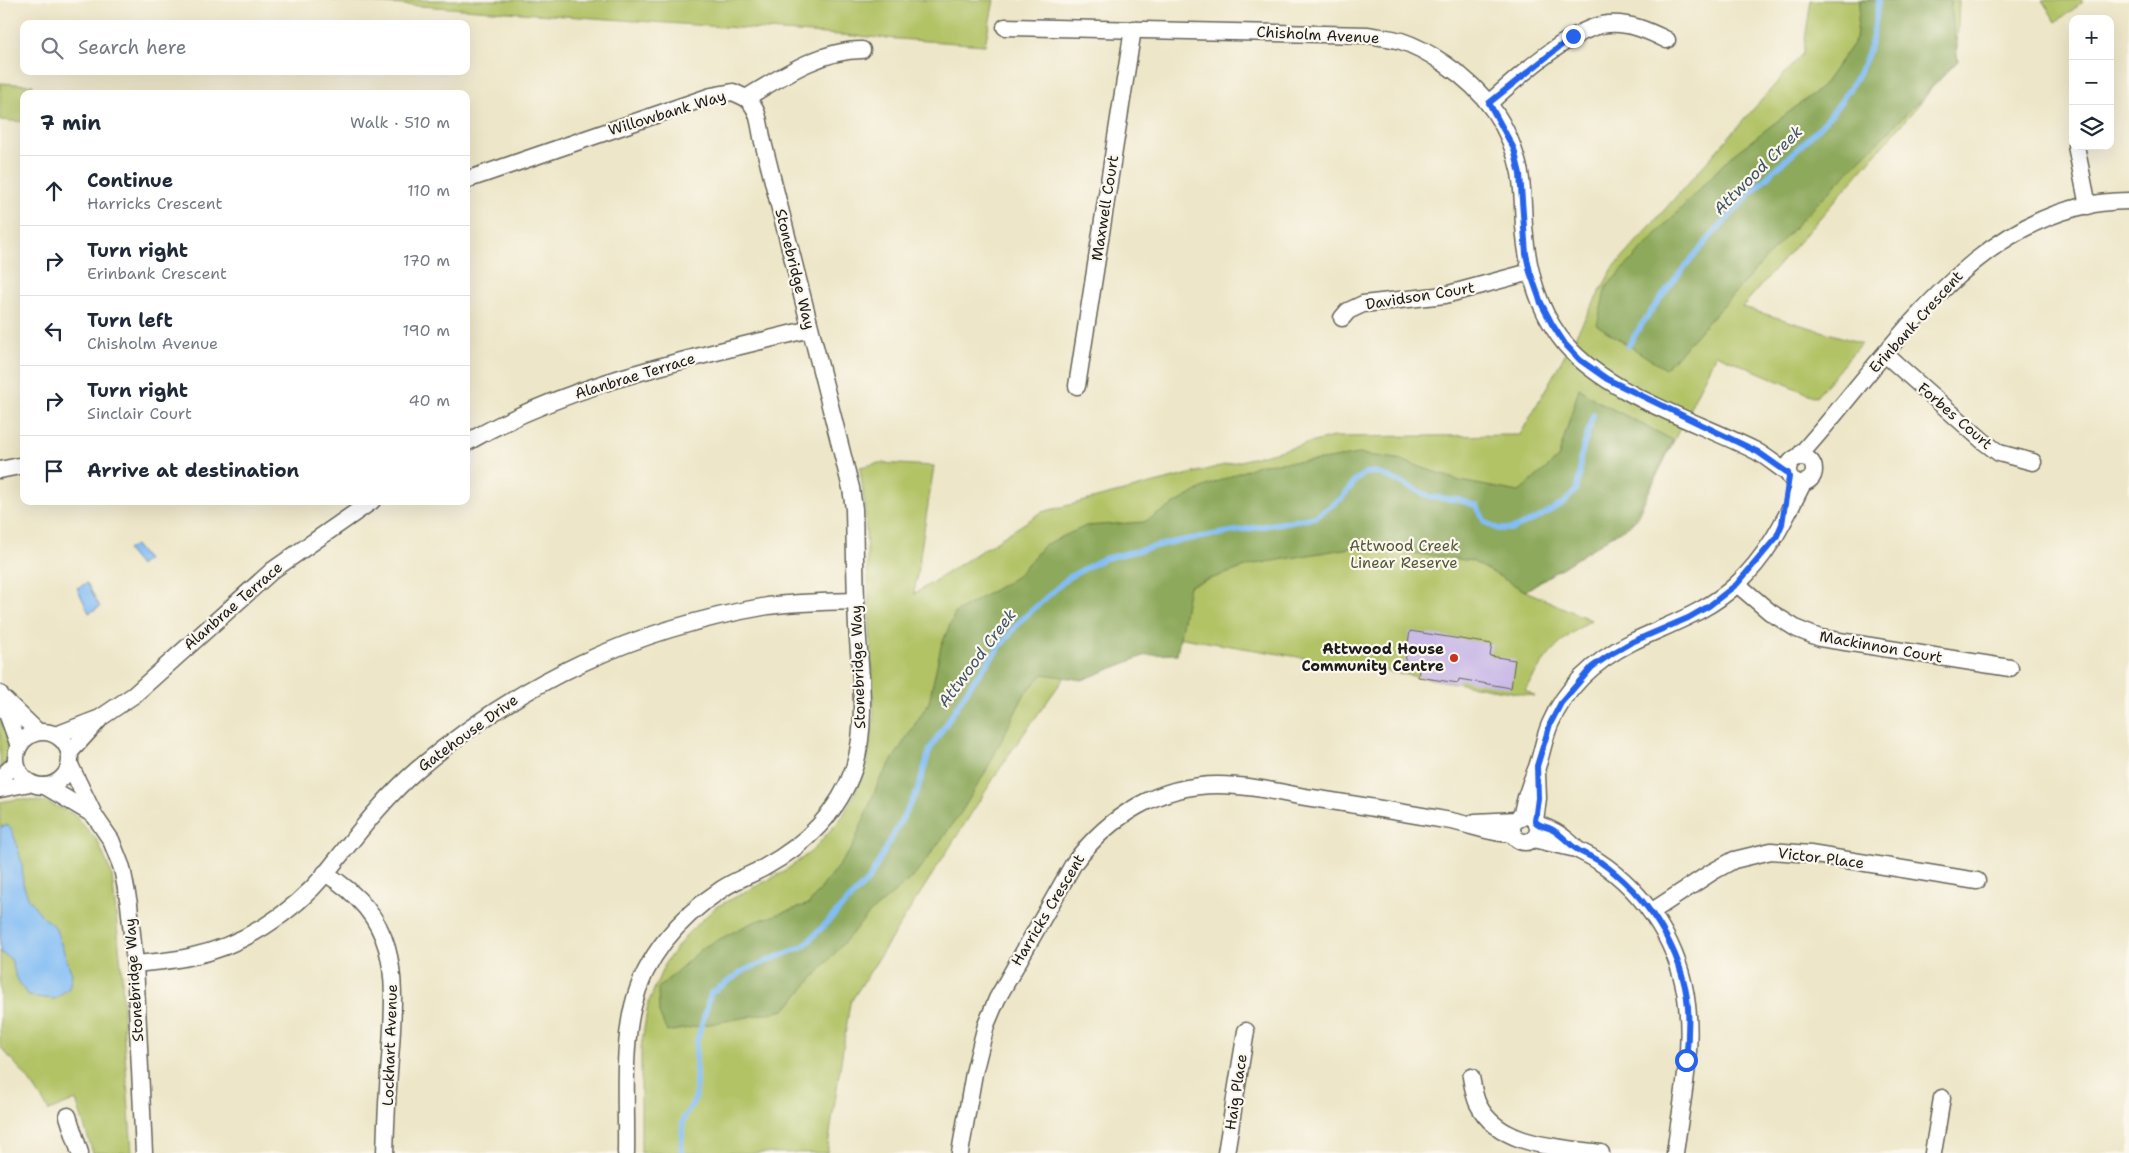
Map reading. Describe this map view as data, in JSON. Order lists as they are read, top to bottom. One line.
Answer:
{"streets":{"street":["Chisholm Avenue","Willowbank Way","Maxwell Court","Stonebridge Way","Davidson Court","Erinbank Crescent","Alanbrae Terrace","Forbes Court","Mackinnon Court","Gatehouse Drive","Victor Place","Harricks Crescent","Lockhart Avenue","Haig Place"]},"crossings":[["Chisholm Avenue","Maxwell Court"],["Chisholm Avenue","Davidson Court"],["Chisholm Avenue","Erinbank Crescent"],["Willowbank Way","Stonebridge Way"],["Stonebridge Way","Alanbrae Terrace"],["Stonebridge Way","Gatehouse Drive"],["Erinbank Crescent","Forbes Court"],["Erinbank Crescent","Mackinnon Court"],["Erinbank Crescent","Harricks Crescent"],["Gatehouse Drive","Lockhart Avenue"],["Victor Place","Harricks Crescent"]],"water":["Attwood Creek"],"parks":["Attwood Creek Linear Reserve"],"places":["Attwood House Community Centre"],"page":{"map_buttons":["+","−"],"search":"Search here","heading":["7 min","Walk · 510 m"],"list":[["Continue","Harricks Crescent","110 m"],["Turn right","Erinbank Crescent","170 m"],["Turn left","Chisholm Avenue","190 m"],["Turn right","Sinclair Court","40 m"],"Arrive at destination"]}}
